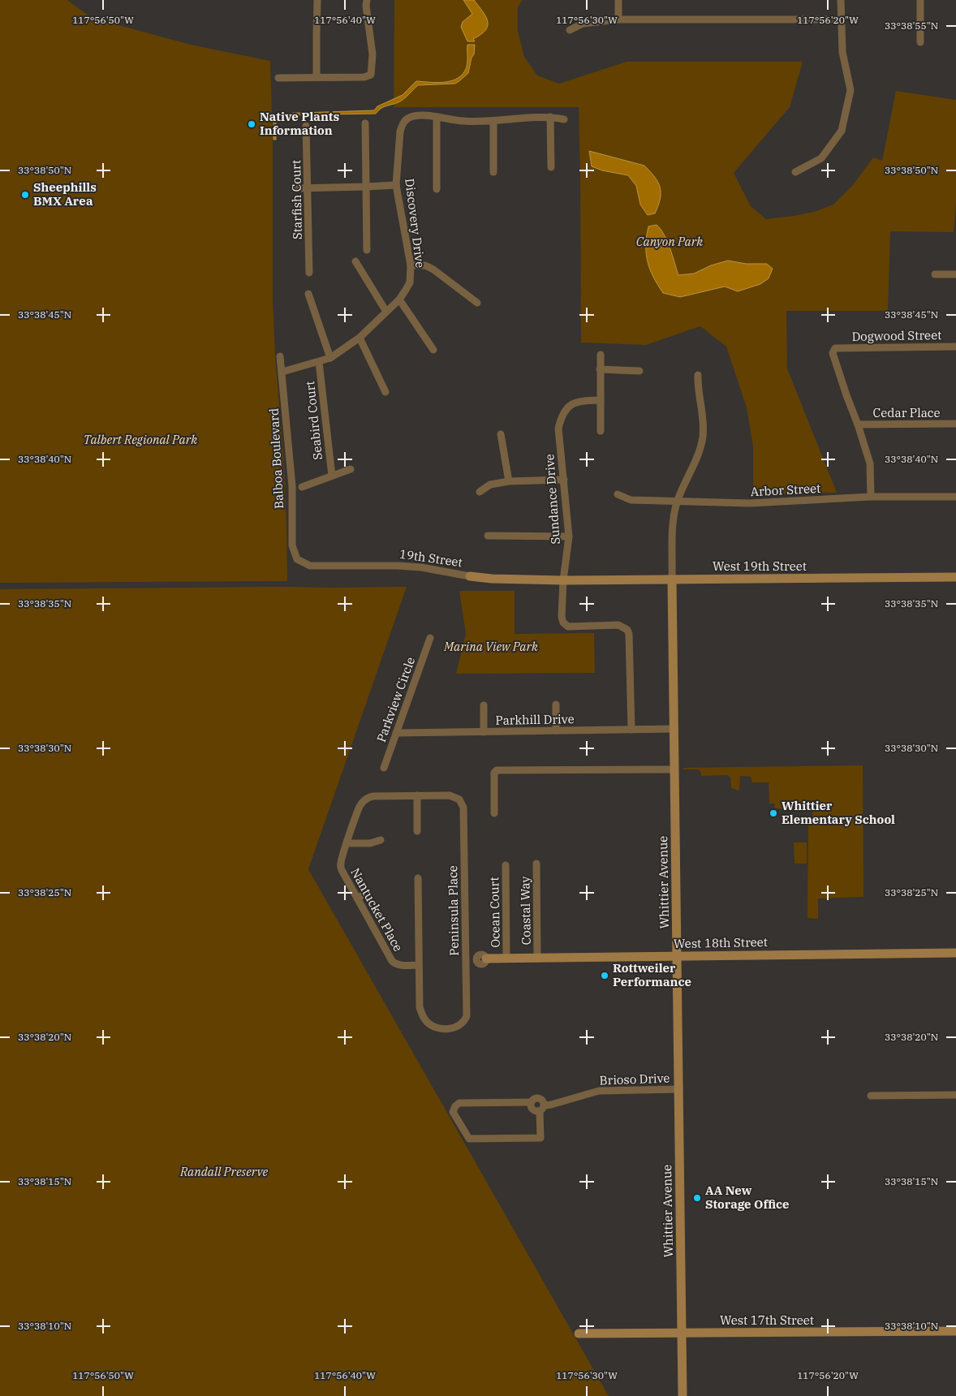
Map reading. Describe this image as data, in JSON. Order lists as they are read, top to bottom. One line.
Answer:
{"streets":{"street":["Starfish Court","Discovery Drive","Dogwood Street","Cedar Place","Seabird Court","Balboa Boulevard","Arbor Street","Sundance Drive","19th Street","West 19th Street","Parkview Circle","Parkhill Drive","Whittier Avenue","Nantucket Place","Peninsula Place","Coastal Way","Ocean Court","West 18th Street","Brioso Drive","West 17th Street"]},"crossings":[["Discovery Drive","Seabird Court"],["Discovery Drive","Balboa Boulevard"],["Dogwood Street","Cedar Place"],["Balboa Boulevard","19th Street"],["Arbor Street","Whittier Avenue"],["Sundance Drive","19th Street"],["Sundance Drive","West 19th Street"],["Sundance Drive","Parkhill Drive"],["19th Street","West 19th Street"],["West 19th Street","Whittier Avenue"],["Parkview Circle","Parkhill Drive"],["Parkhill Drive","Whittier Avenue"],["Whittier Avenue","West 18th Street"],["Whittier Avenue","Brioso Drive"],["Whittier Avenue","West 17th Street"],["Nantucket Place","Peninsula Place"],["Peninsula Place","West 18th Street"],["Coastal Way","West 18th Street"],["Ocean Court","West 18th Street"]],"parks":["Canyon Park","Talbert Regional Park","Marina View Park","Randall Preserve"],"places":["Native Plants Information","Sheephills BMX Area","Whittier Elementary School","Rottweiler Performance","AA New Storage Office"],"coordinates":["117°56'50\"W","117°56'40\"W","117°56'30\"W","117°56'20\"W","33°38'55\"N","33°38'50\"N","33°38'45\"N","33°38'40\"N","33°38'35\"N","33°38'30\"N","33°38'25\"N","33°38'20\"N","33°38'15\"N","33°38'10\"N"]}
